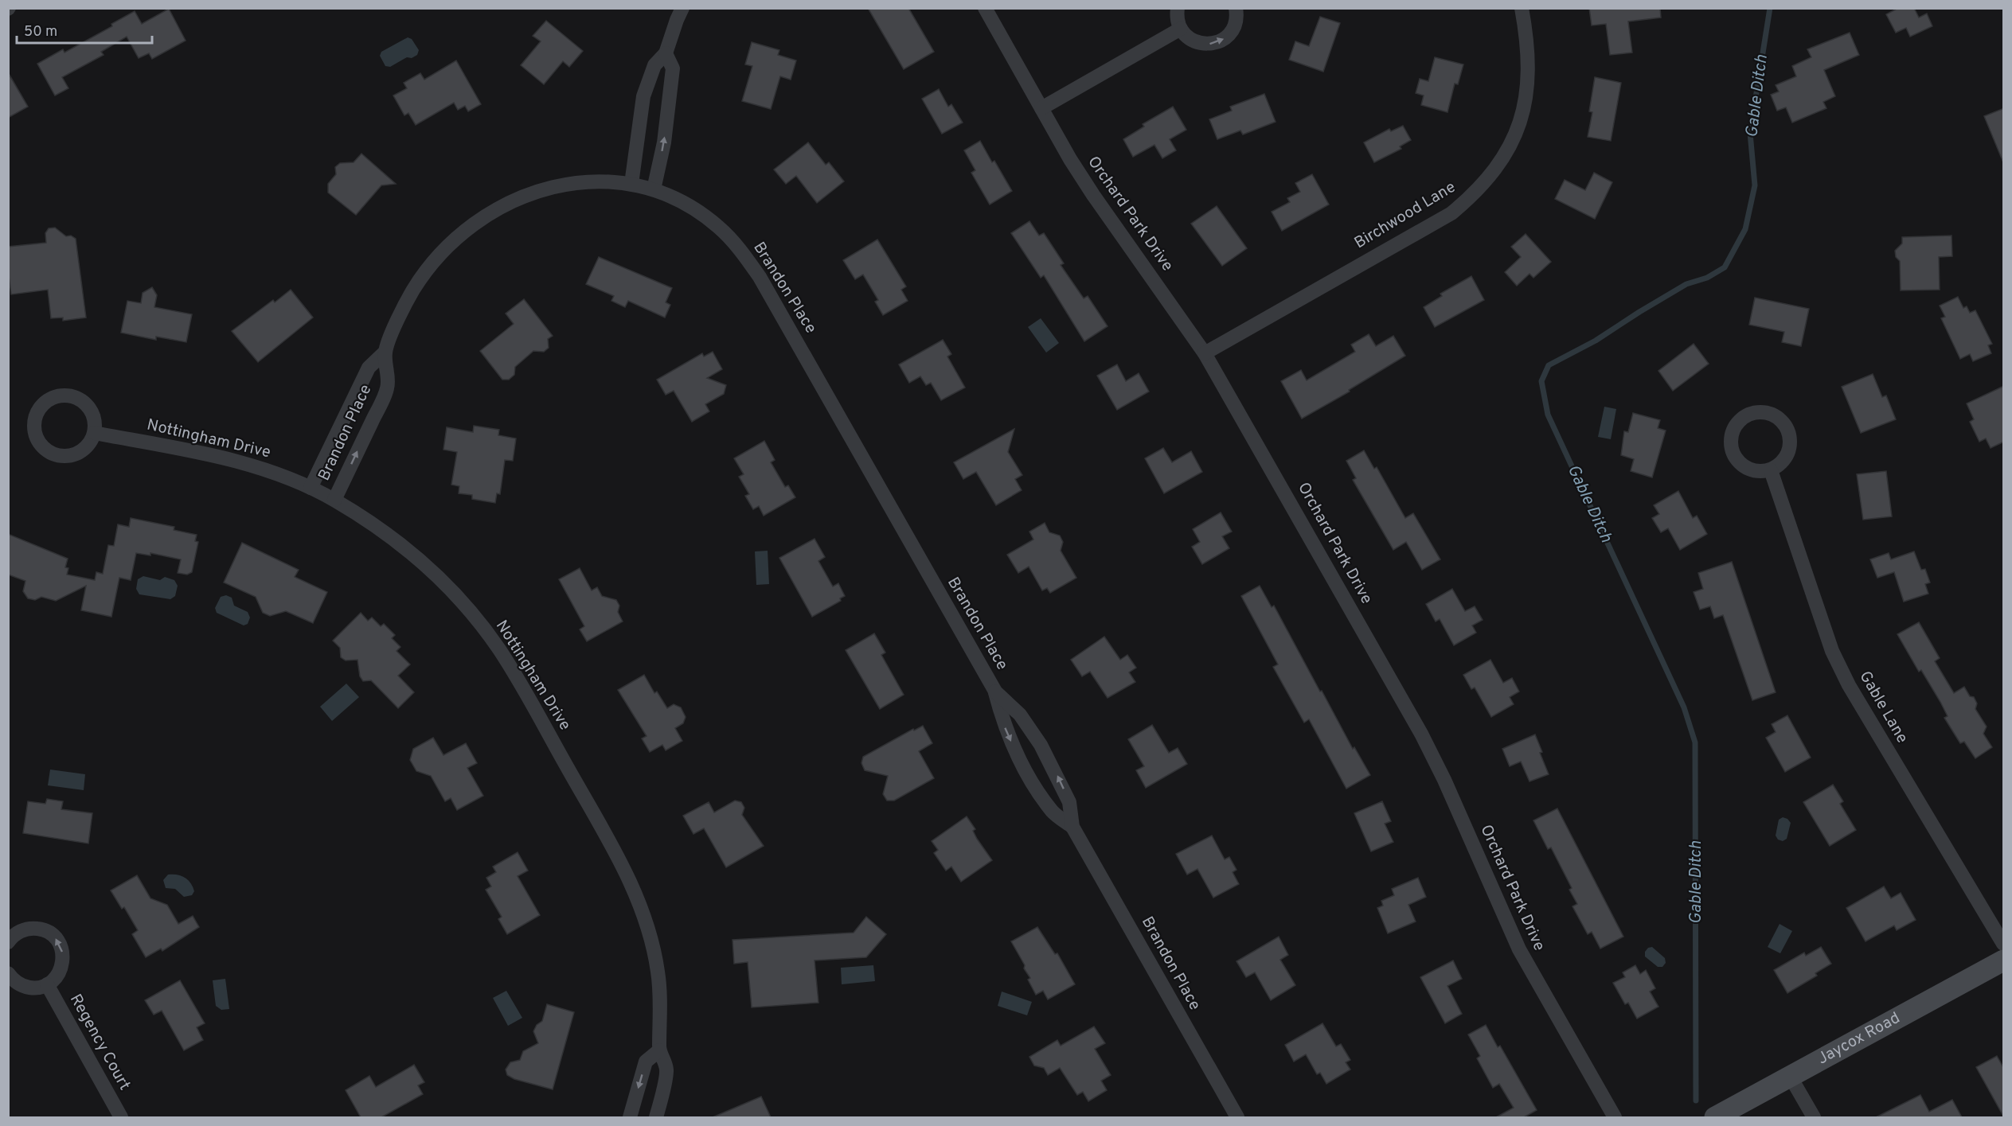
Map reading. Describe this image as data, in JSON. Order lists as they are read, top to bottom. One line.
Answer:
{"streets":{"street":["Orchard Park Drive","Birchwood Lane","Brandon Place","Nottingham Drive","Gable Lane","Jaycox Road","Regency Court"]},"crossings":[["Orchard Park Drive","Birchwood Lane"],["Brandon Place","Nottingham Drive"]],"water":["Gable Ditch"],"scale_bar":"50 m"}
